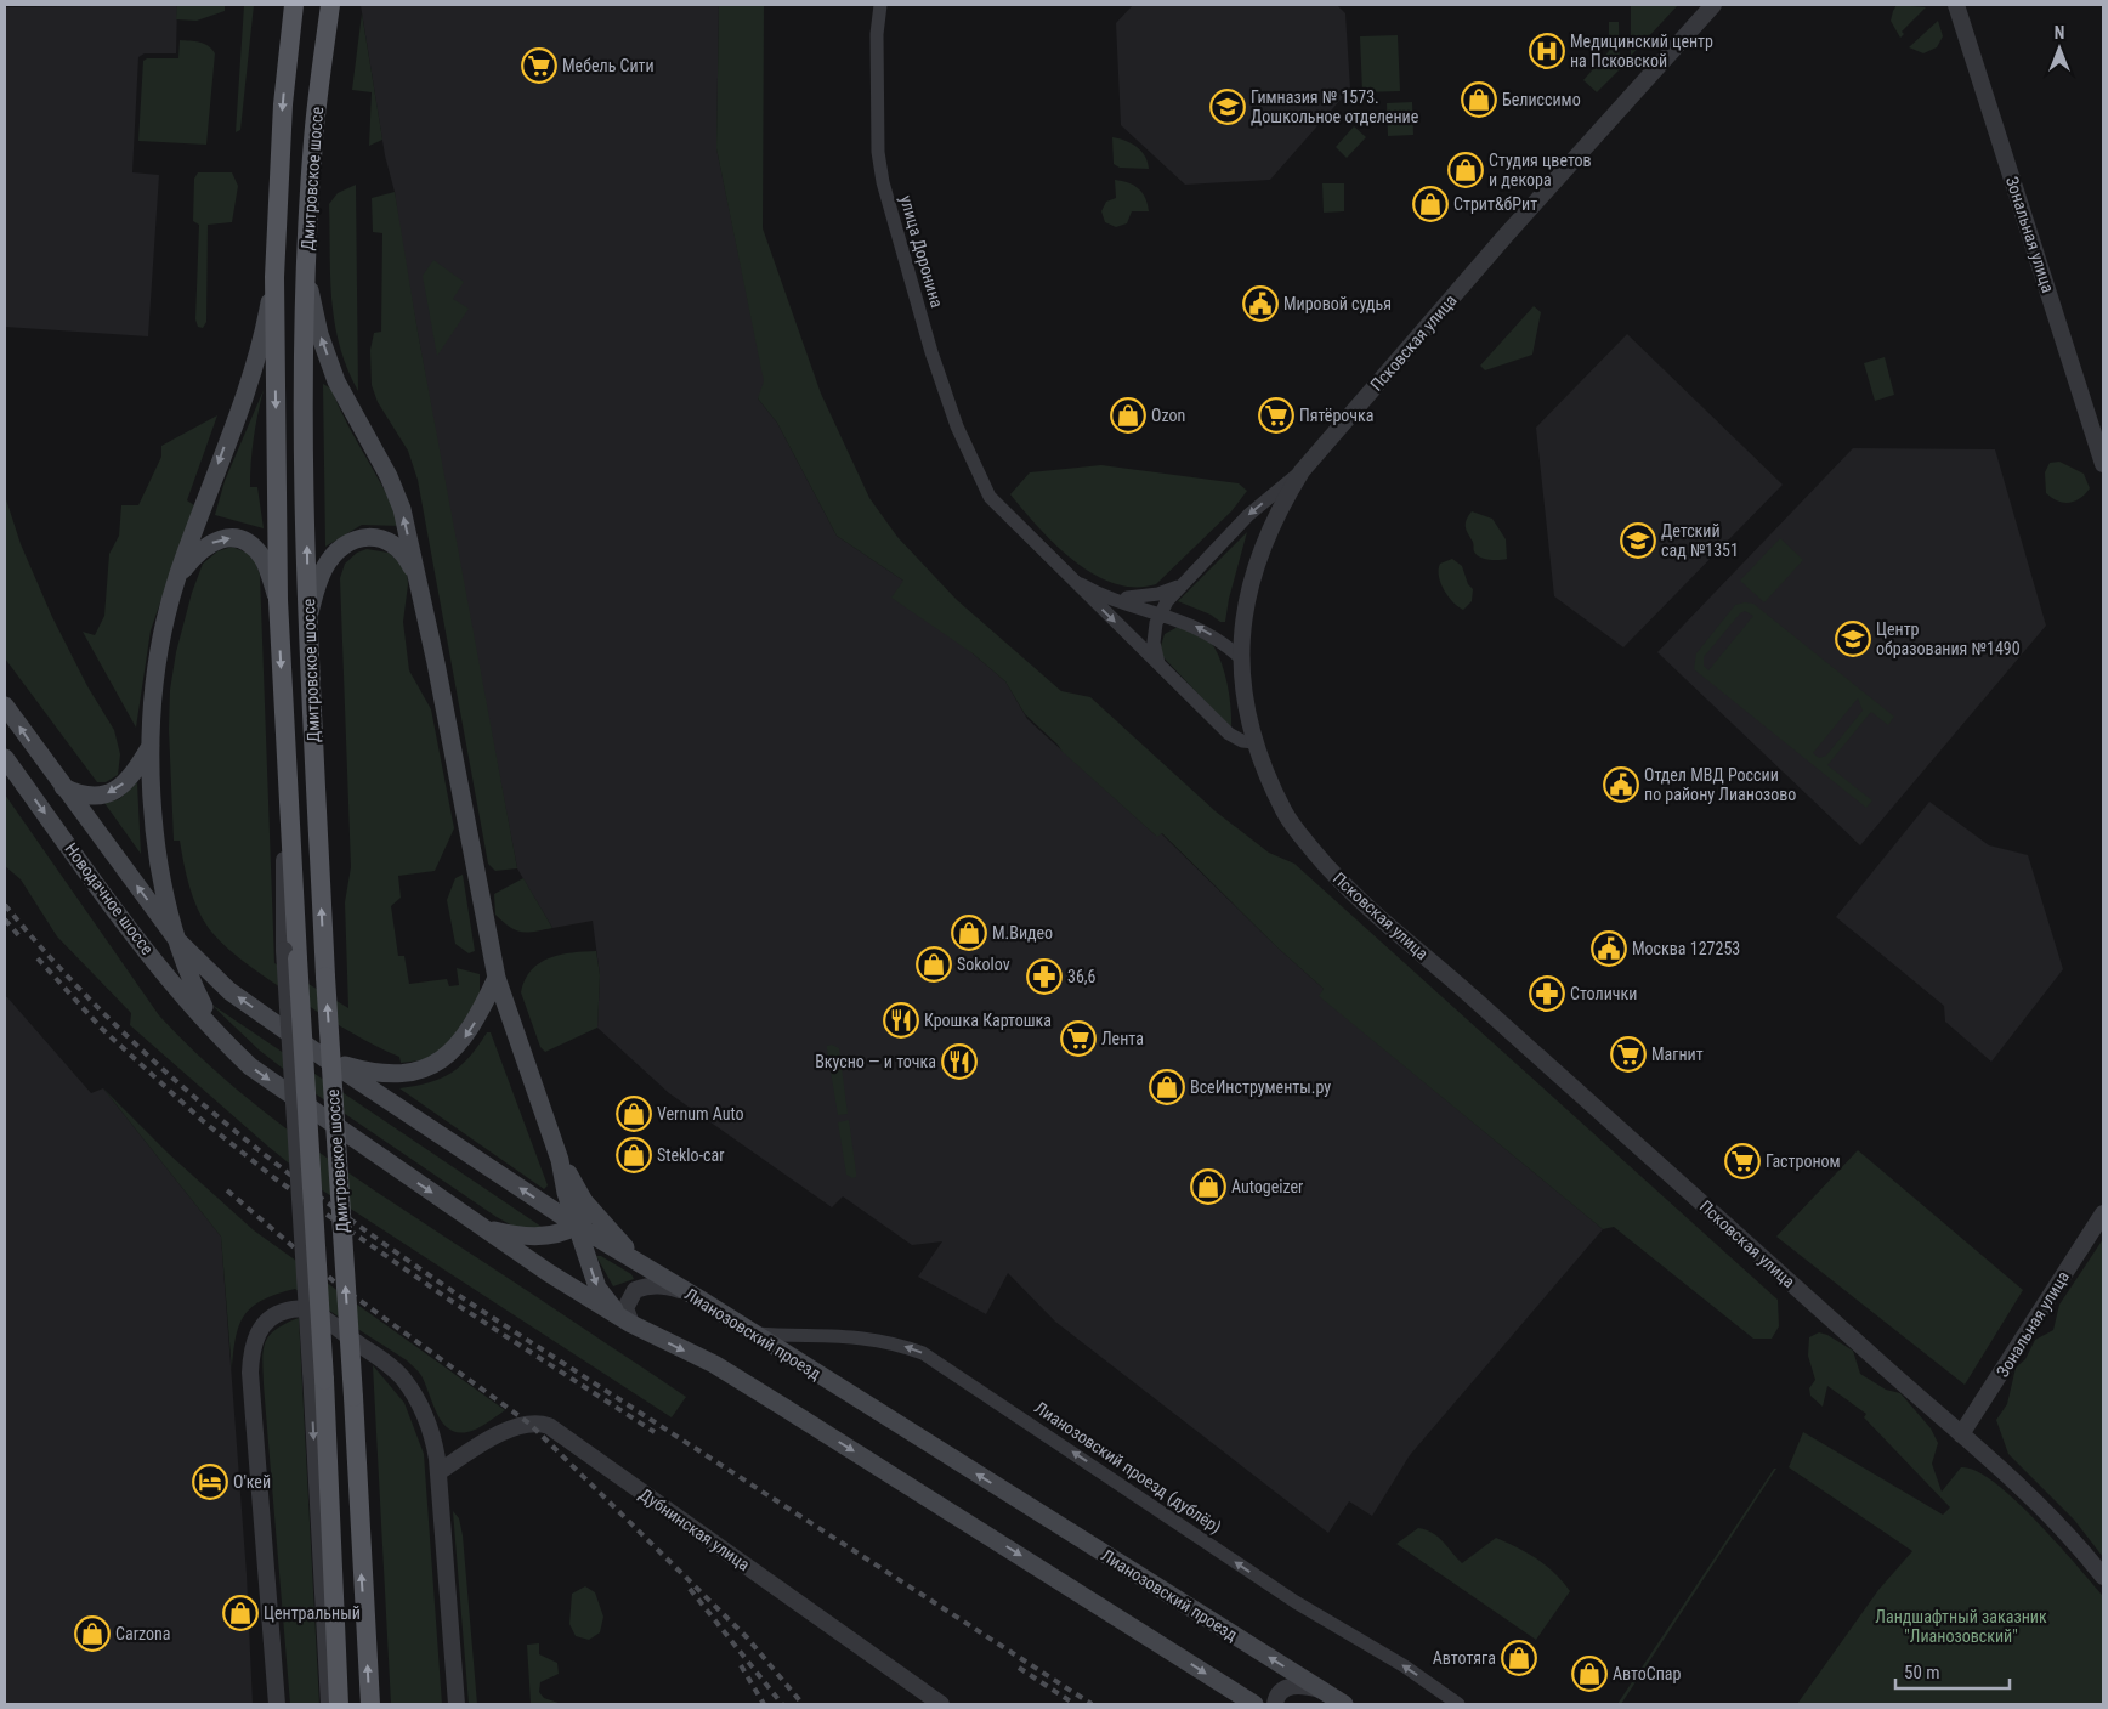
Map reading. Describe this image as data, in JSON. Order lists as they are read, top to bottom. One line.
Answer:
{"streets":{"main road":["Дмитровское шоссе","Новодачное шоссе","Лианозовский проезд"],"street":["Зональная улица","улица Доронина","Псковская улица","Лианозовский проезд (дублёр)","Дубнинская улица"]},"crossings":[["Зональная улица","Псковская улица"],["улица Доронина","Псковская улица"],["Новодачное шоссе","Лианозовский проезд"],["Лианозовский проезд","Лианозовский проезд (дублёр)"]],"one_way":["Лианозовский проезд (дублёр)"],"parks":["Ландшафтный заказник \"Лианозовский\""],"places":{"hospital":["Медицинский центр на Псковской"],"supermarket":["Мебель Сити","Пятёрочка","Лента","Магнит","Гастроном"],"shop":["Белиссимо","Студия цветов и декора","Стрит&бРит","Ozon","М.Видео","Sokolov","ВсеИнструменты.ру","Vernum Аuto","Steklo-car","Autogeizer","Центральный","Carzona","Автотяга","АвтоСпар"],"school or university":["Гимназия № 1573. Дошкольное отделение","Детский сад №1351","Центр образования №1490"],"public building":["Мировой судья","Отдел МВД России по району Лианозово","Москва 127253"],"pharmacy":["36,6","Столички"],"restaurant":["Крошка Картошка","Вкусно — и точка"],"hotel":["О'кей"]},"scale_bar":"50 m","north":"top"}
